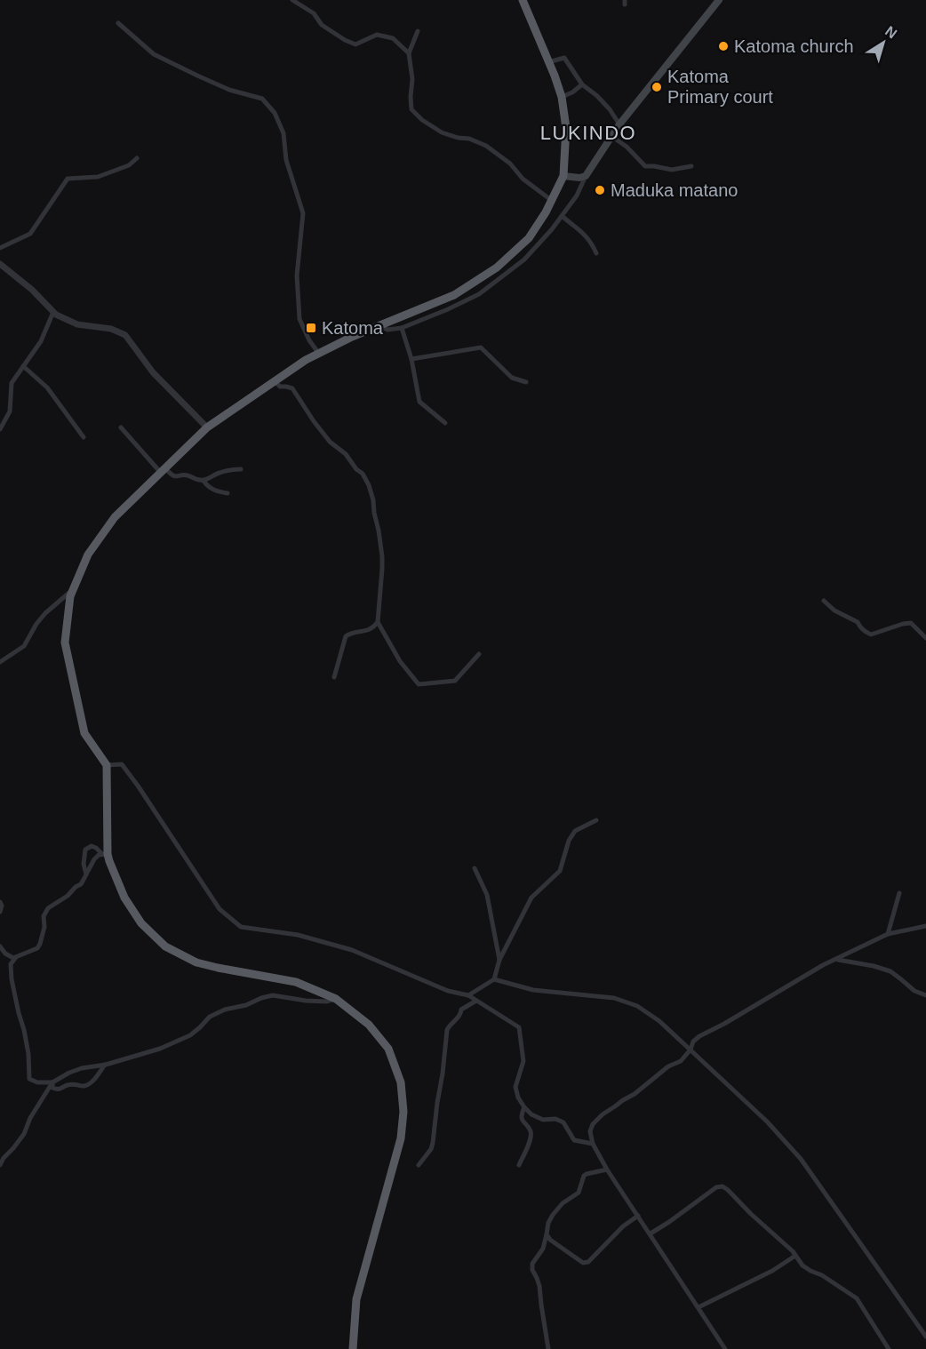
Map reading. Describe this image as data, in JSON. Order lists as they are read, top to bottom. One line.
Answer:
{"districts":["LUKINDO"],"places":{"other":["Katoma church","Katoma Primary court","Maduka matano"],"transit":["Katoma"]},"north":"top right"}
